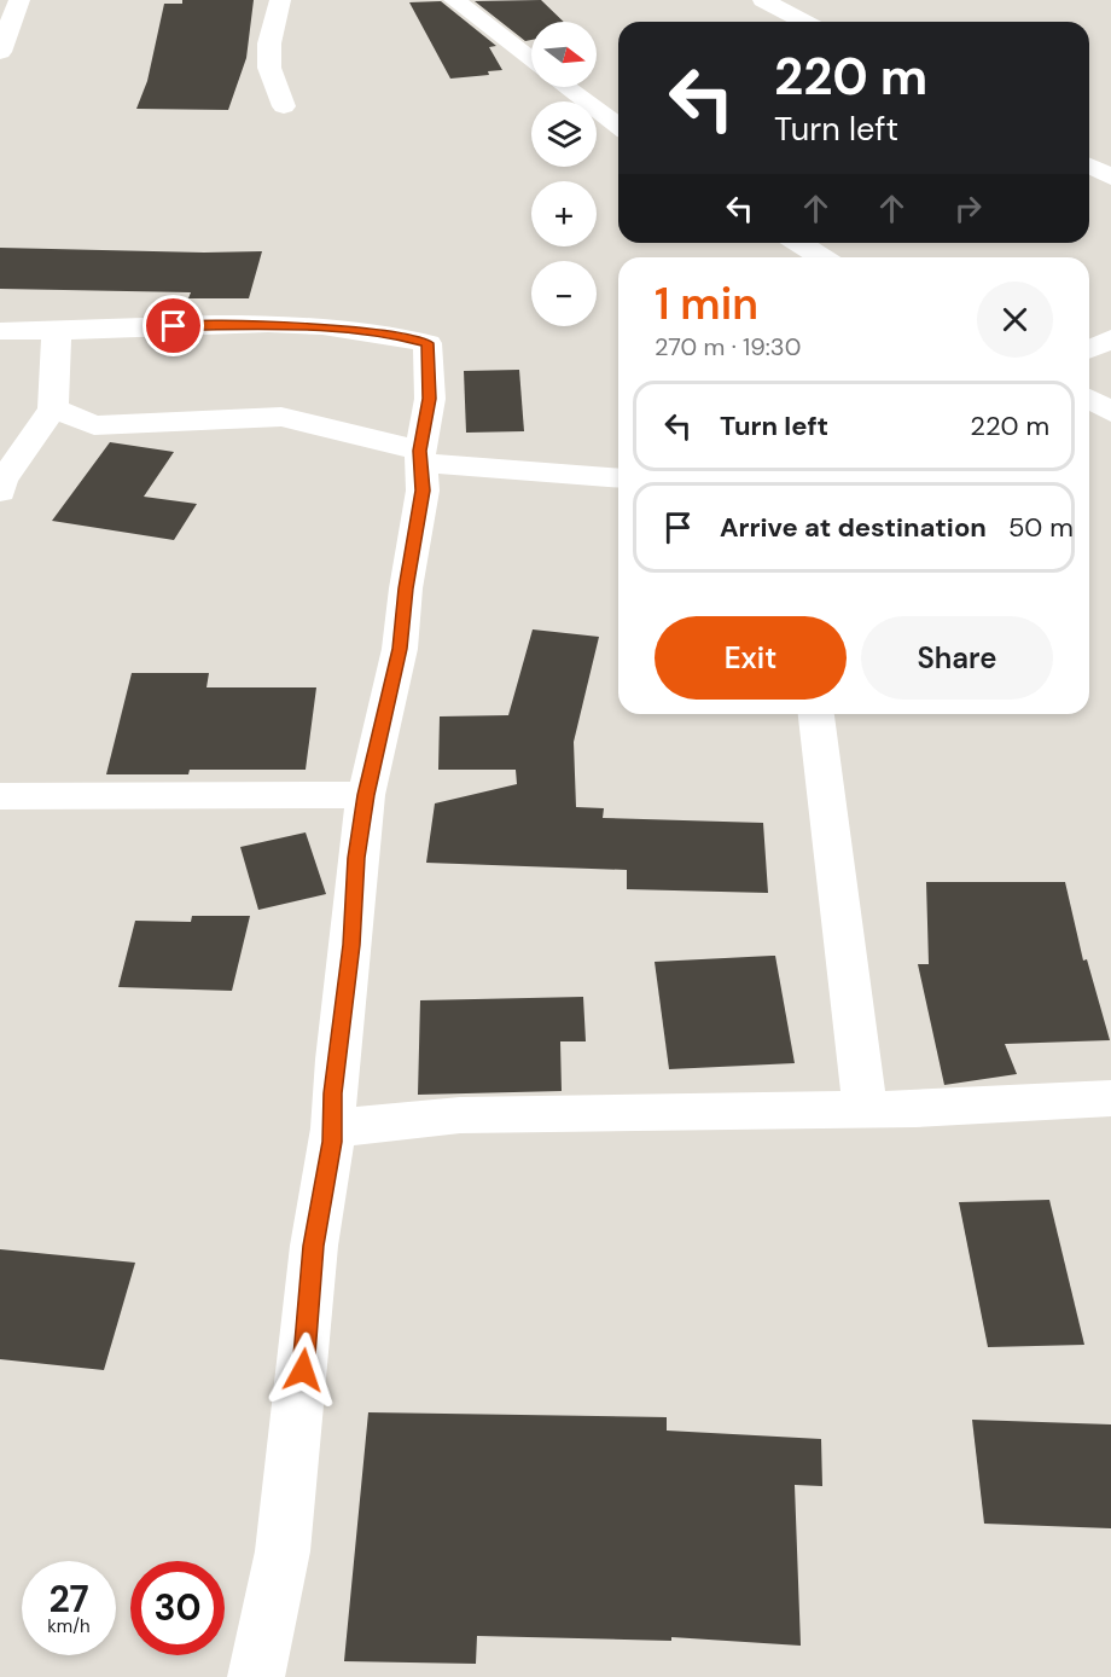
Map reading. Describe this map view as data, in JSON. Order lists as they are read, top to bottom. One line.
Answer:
{"north":"right","page":{"map_buttons":["+","−"],"turn":["220 m","Turn left"],"heading":["1 min","270 m · 19:30"],"list":[{"name":"Turn left","value":"220 m"},{"name":"Arrive at destination","value":"50 m"}],"buttons":["Exit","Share"],"speed":"27 km/h","limit":"30"}}
